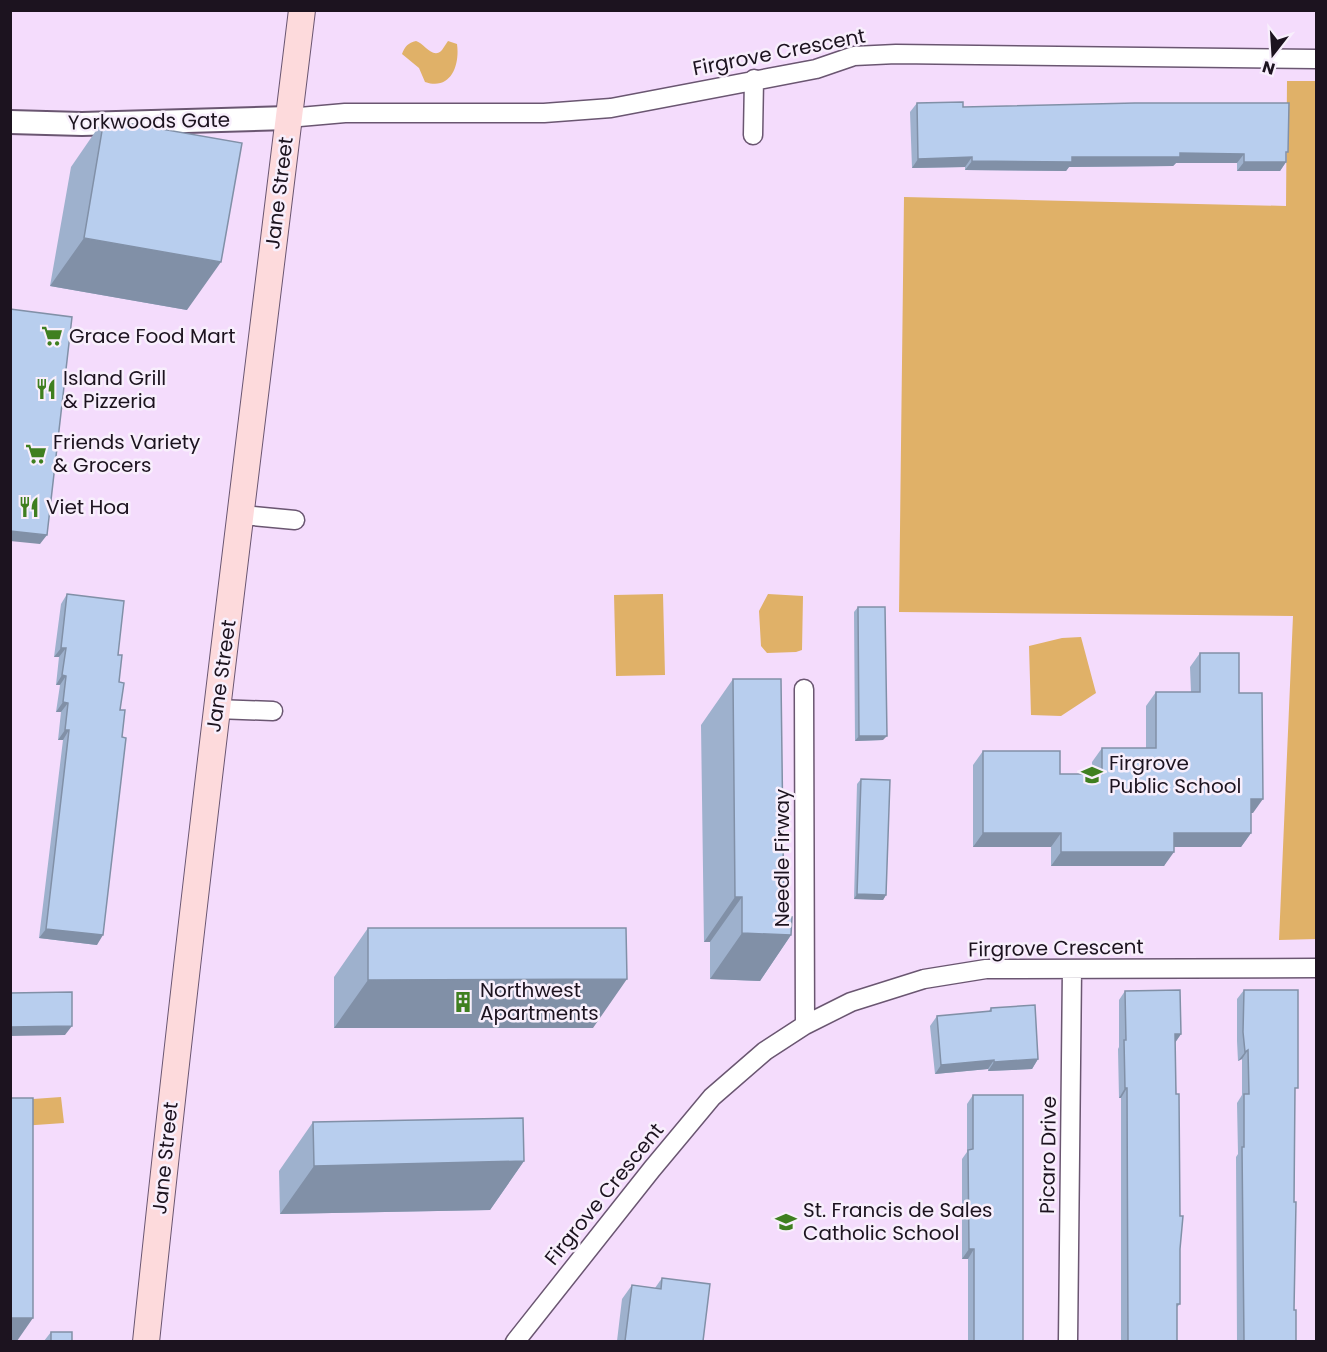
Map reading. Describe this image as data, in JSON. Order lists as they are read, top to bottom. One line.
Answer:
{"streets":{"main road":["Jane Street"],"street":["Firgrove Crescent","Yorkwoods Gate","Needle Firway","Picaro Drive"]},"crossings":[["Firgrove Crescent","Yorkwoods Gate"],["Firgrove Crescent","Jane Street"],["Firgrove Crescent","Needle Firway"],["Firgrove Crescent","Picaro Drive"],["Yorkwoods Gate","Jane Street"]],"places":{"supermarket":["Grace Food Mart","Friends Variety & Grocers"],"restaurant":["Island Grill & Pizzeria","Viet Hoa"],"school or university":["Firgrove Public School","St. Francis de Sales Catholic School"],"building":["Northwest Apartments"]},"north":"bottom"}
